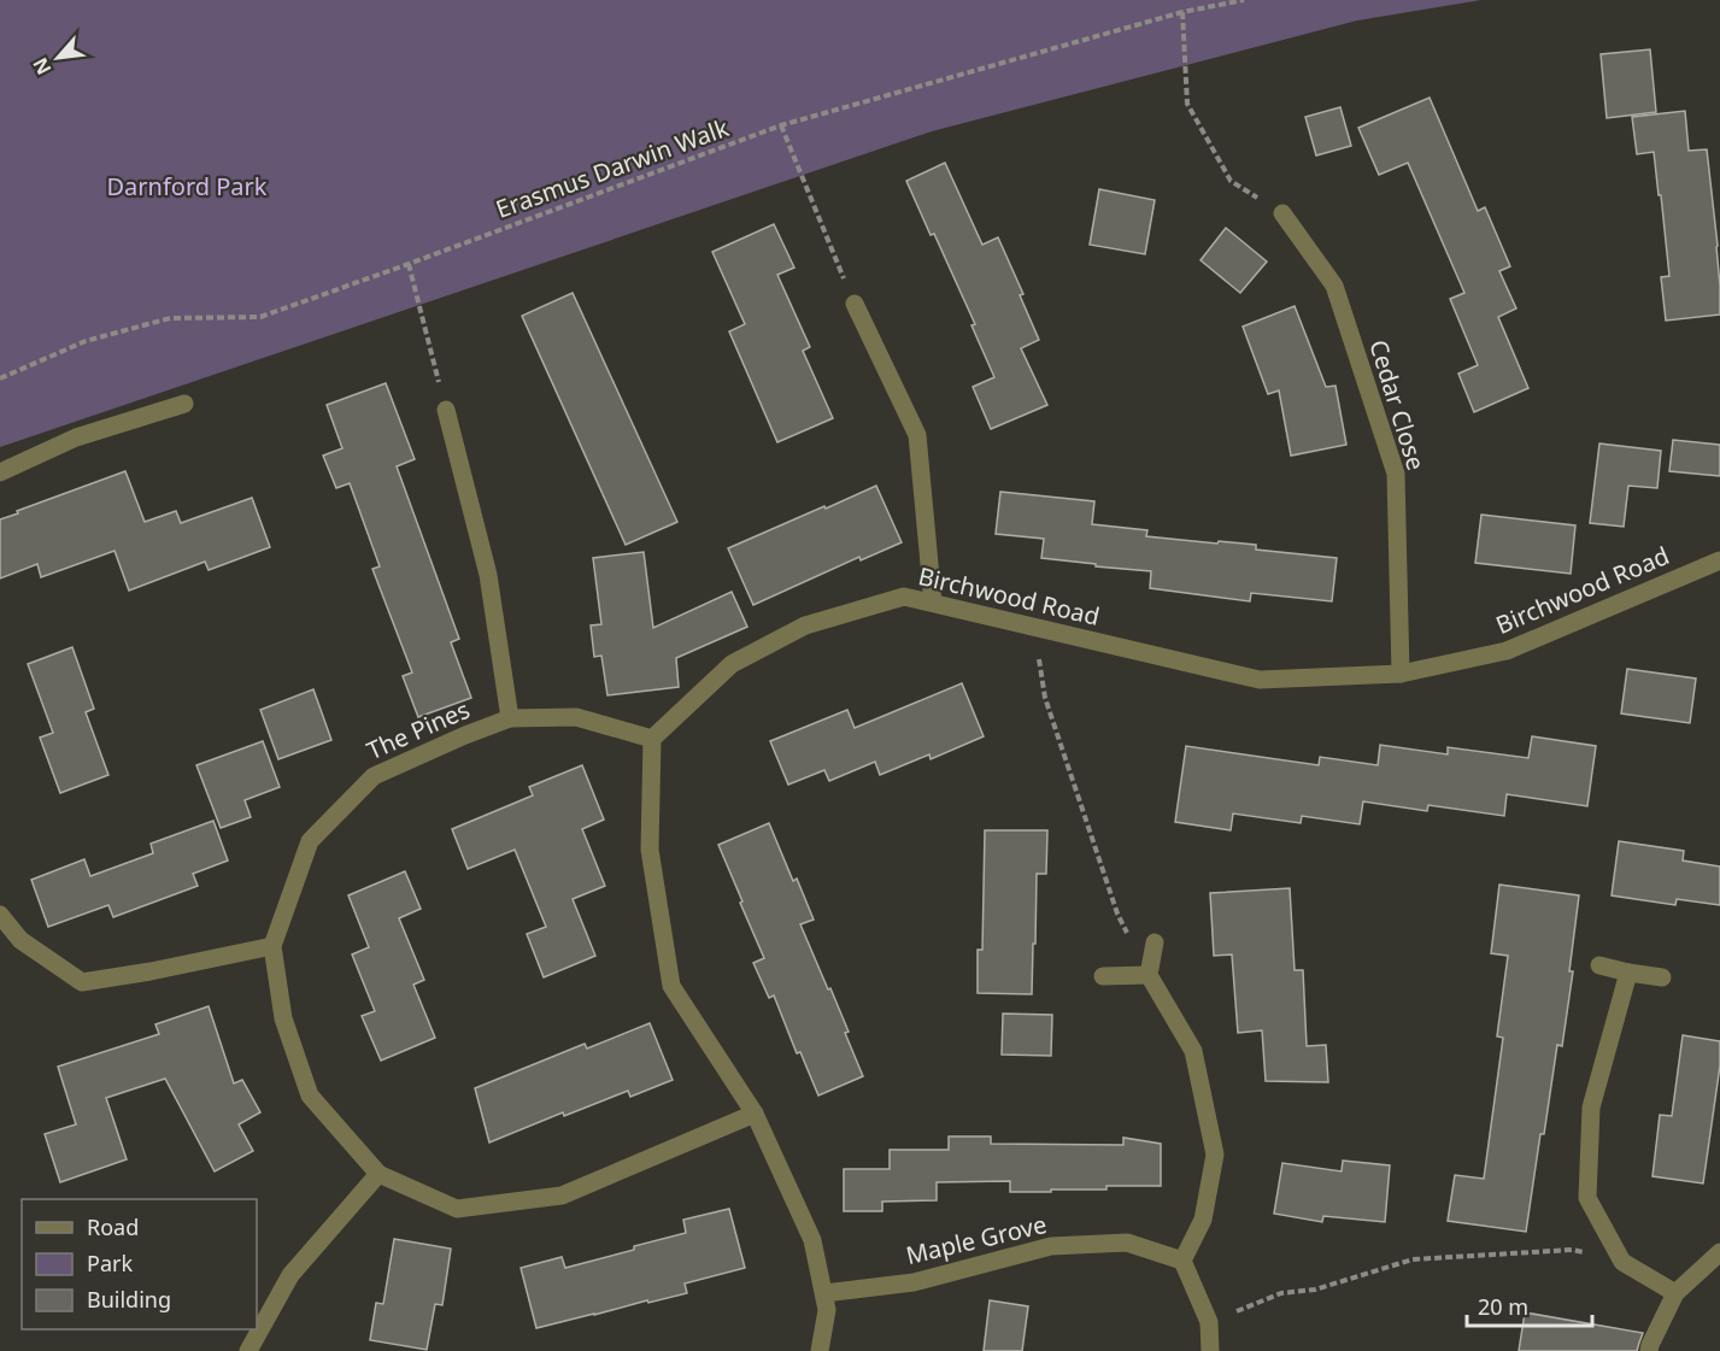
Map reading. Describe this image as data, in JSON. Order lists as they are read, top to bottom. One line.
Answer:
{"streets":{"street":["Cedar Close","Birchwood Road","The Pines","Maple Grove"],"path":["Erasmus Darwin Walk"]},"crossings":[["Cedar Close","Birchwood Road"],["Birchwood Road","The Pines"]],"parks":["Darnford Park"],"legend":["Road","Park","Building"],"scale_bar":"20 m","north":"bottom left"}
